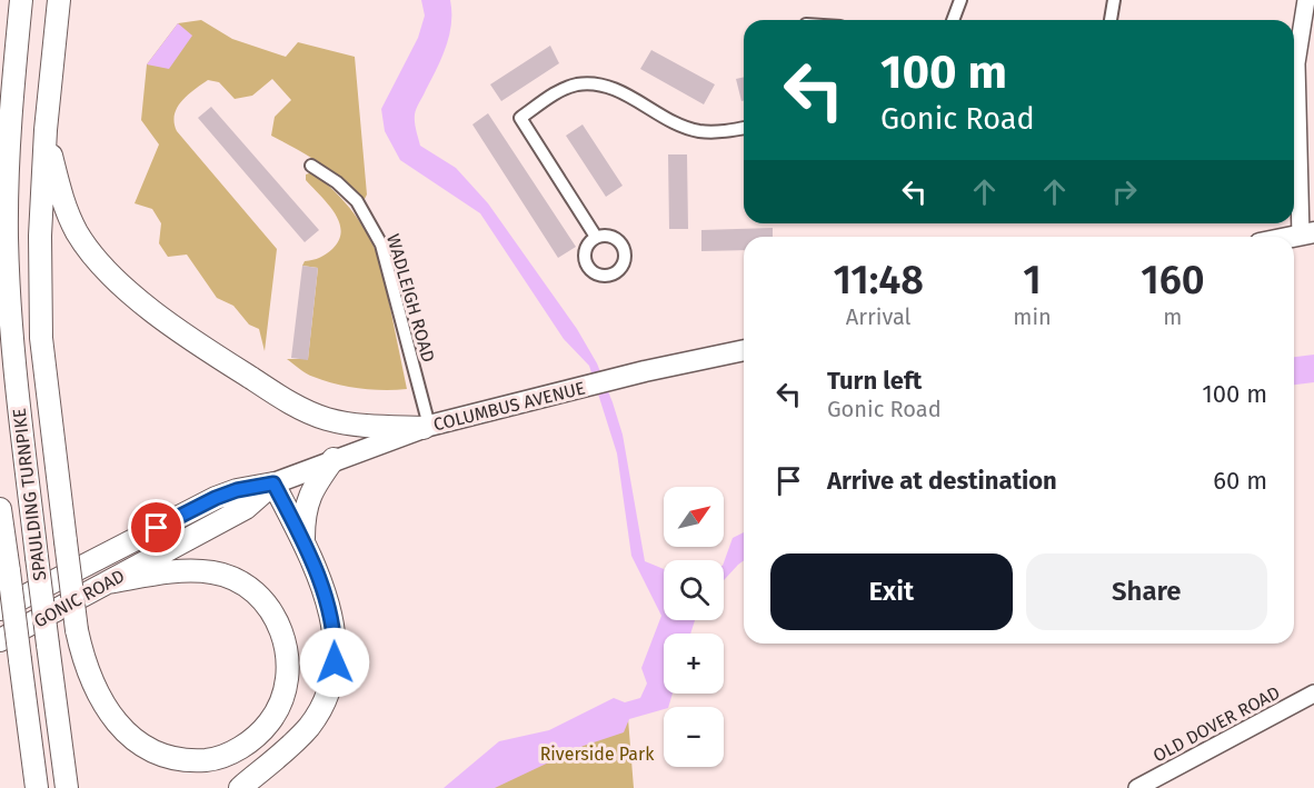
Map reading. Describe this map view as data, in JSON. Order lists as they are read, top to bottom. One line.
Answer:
{"streets":{"highway":["SPAULDING TURNPIKE","GONIC ROAD"],"main road":["COLUMBUS AVENUE"],"street":["WADLEIGH ROAD","OLD DOVER ROAD"]},"crossings":[["WADLEIGH ROAD","COLUMBUS AVENUE"],["COLUMBUS AVENUE","GONIC ROAD"]],"parks":["Riverside Park"],"north":"top right","page":{"turn":["100 m","Gonic Road"],"eta":["11:48","Arrival","1","min","160","m"],"list":[{"name":"Turn left","note":"Gonic Road","value":"100 m"},{"name":"Arrive at destination","value":"60 m"}],"map_buttons":["+","−"],"buttons":["Exit","Share"]}}
